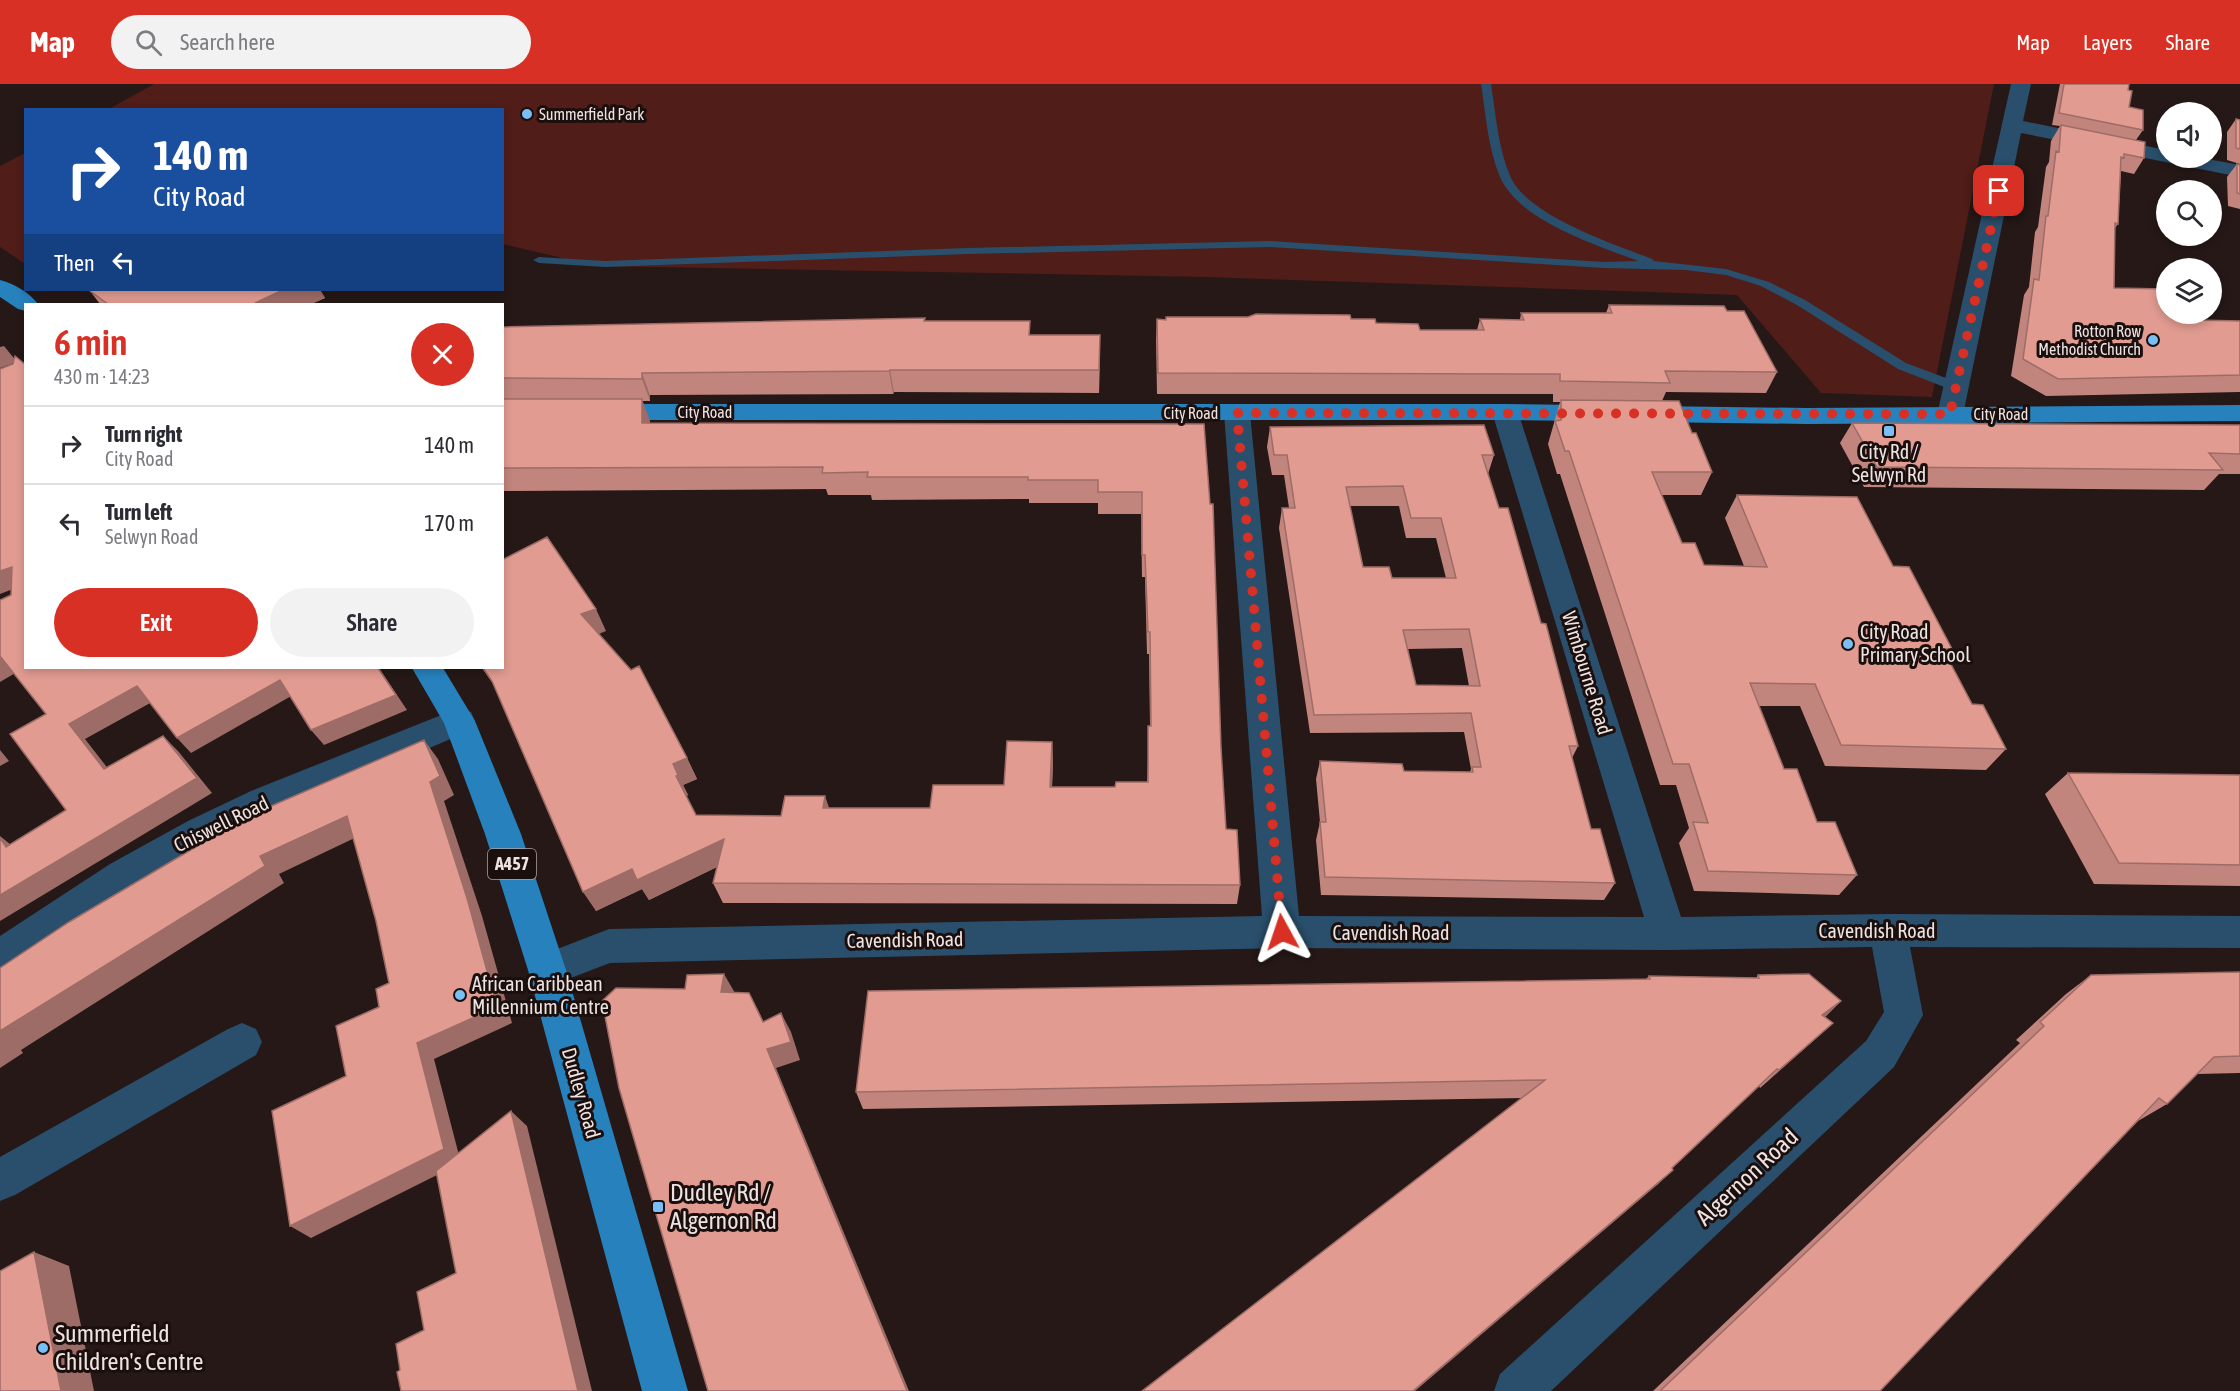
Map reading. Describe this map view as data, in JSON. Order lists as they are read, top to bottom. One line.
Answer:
{"streets":{"main road":["City Road","A457","Dudley Road"],"street":["Wimbourne Road","Chiswell Road","Cavendish Road","Algernon Road"]},"crossings":[["City Road","Wimbourne Road"],["Wimbourne Road","Cavendish Road"],["Chiswell Road","Dudley Road"],["Cavendish Road","Dudley Road"],["Cavendish Road","Algernon Road"]],"places":{"other":["Summerfield Park","Rotton Row Methodist Church","City Road Primary School","African Caribbean Millennium Centre","Summerfield Children's Centre"],"transit":["City Rd / Selwyn Rd","Dudley Rd / Algernon Rd"]},"page":{"header":"Map","search":"Search here","nav":["Map","Layers","Share"],"turn":["140 m","City Road"],"then":"Then","heading":["6 min","430 m · 14:23"],"list":[{"name":"Turn right","note":"City Road","value":"140 m"},{"name":"Turn left","note":"Selwyn Road","value":"170 m"}],"buttons":["Exit","Share"]}}
